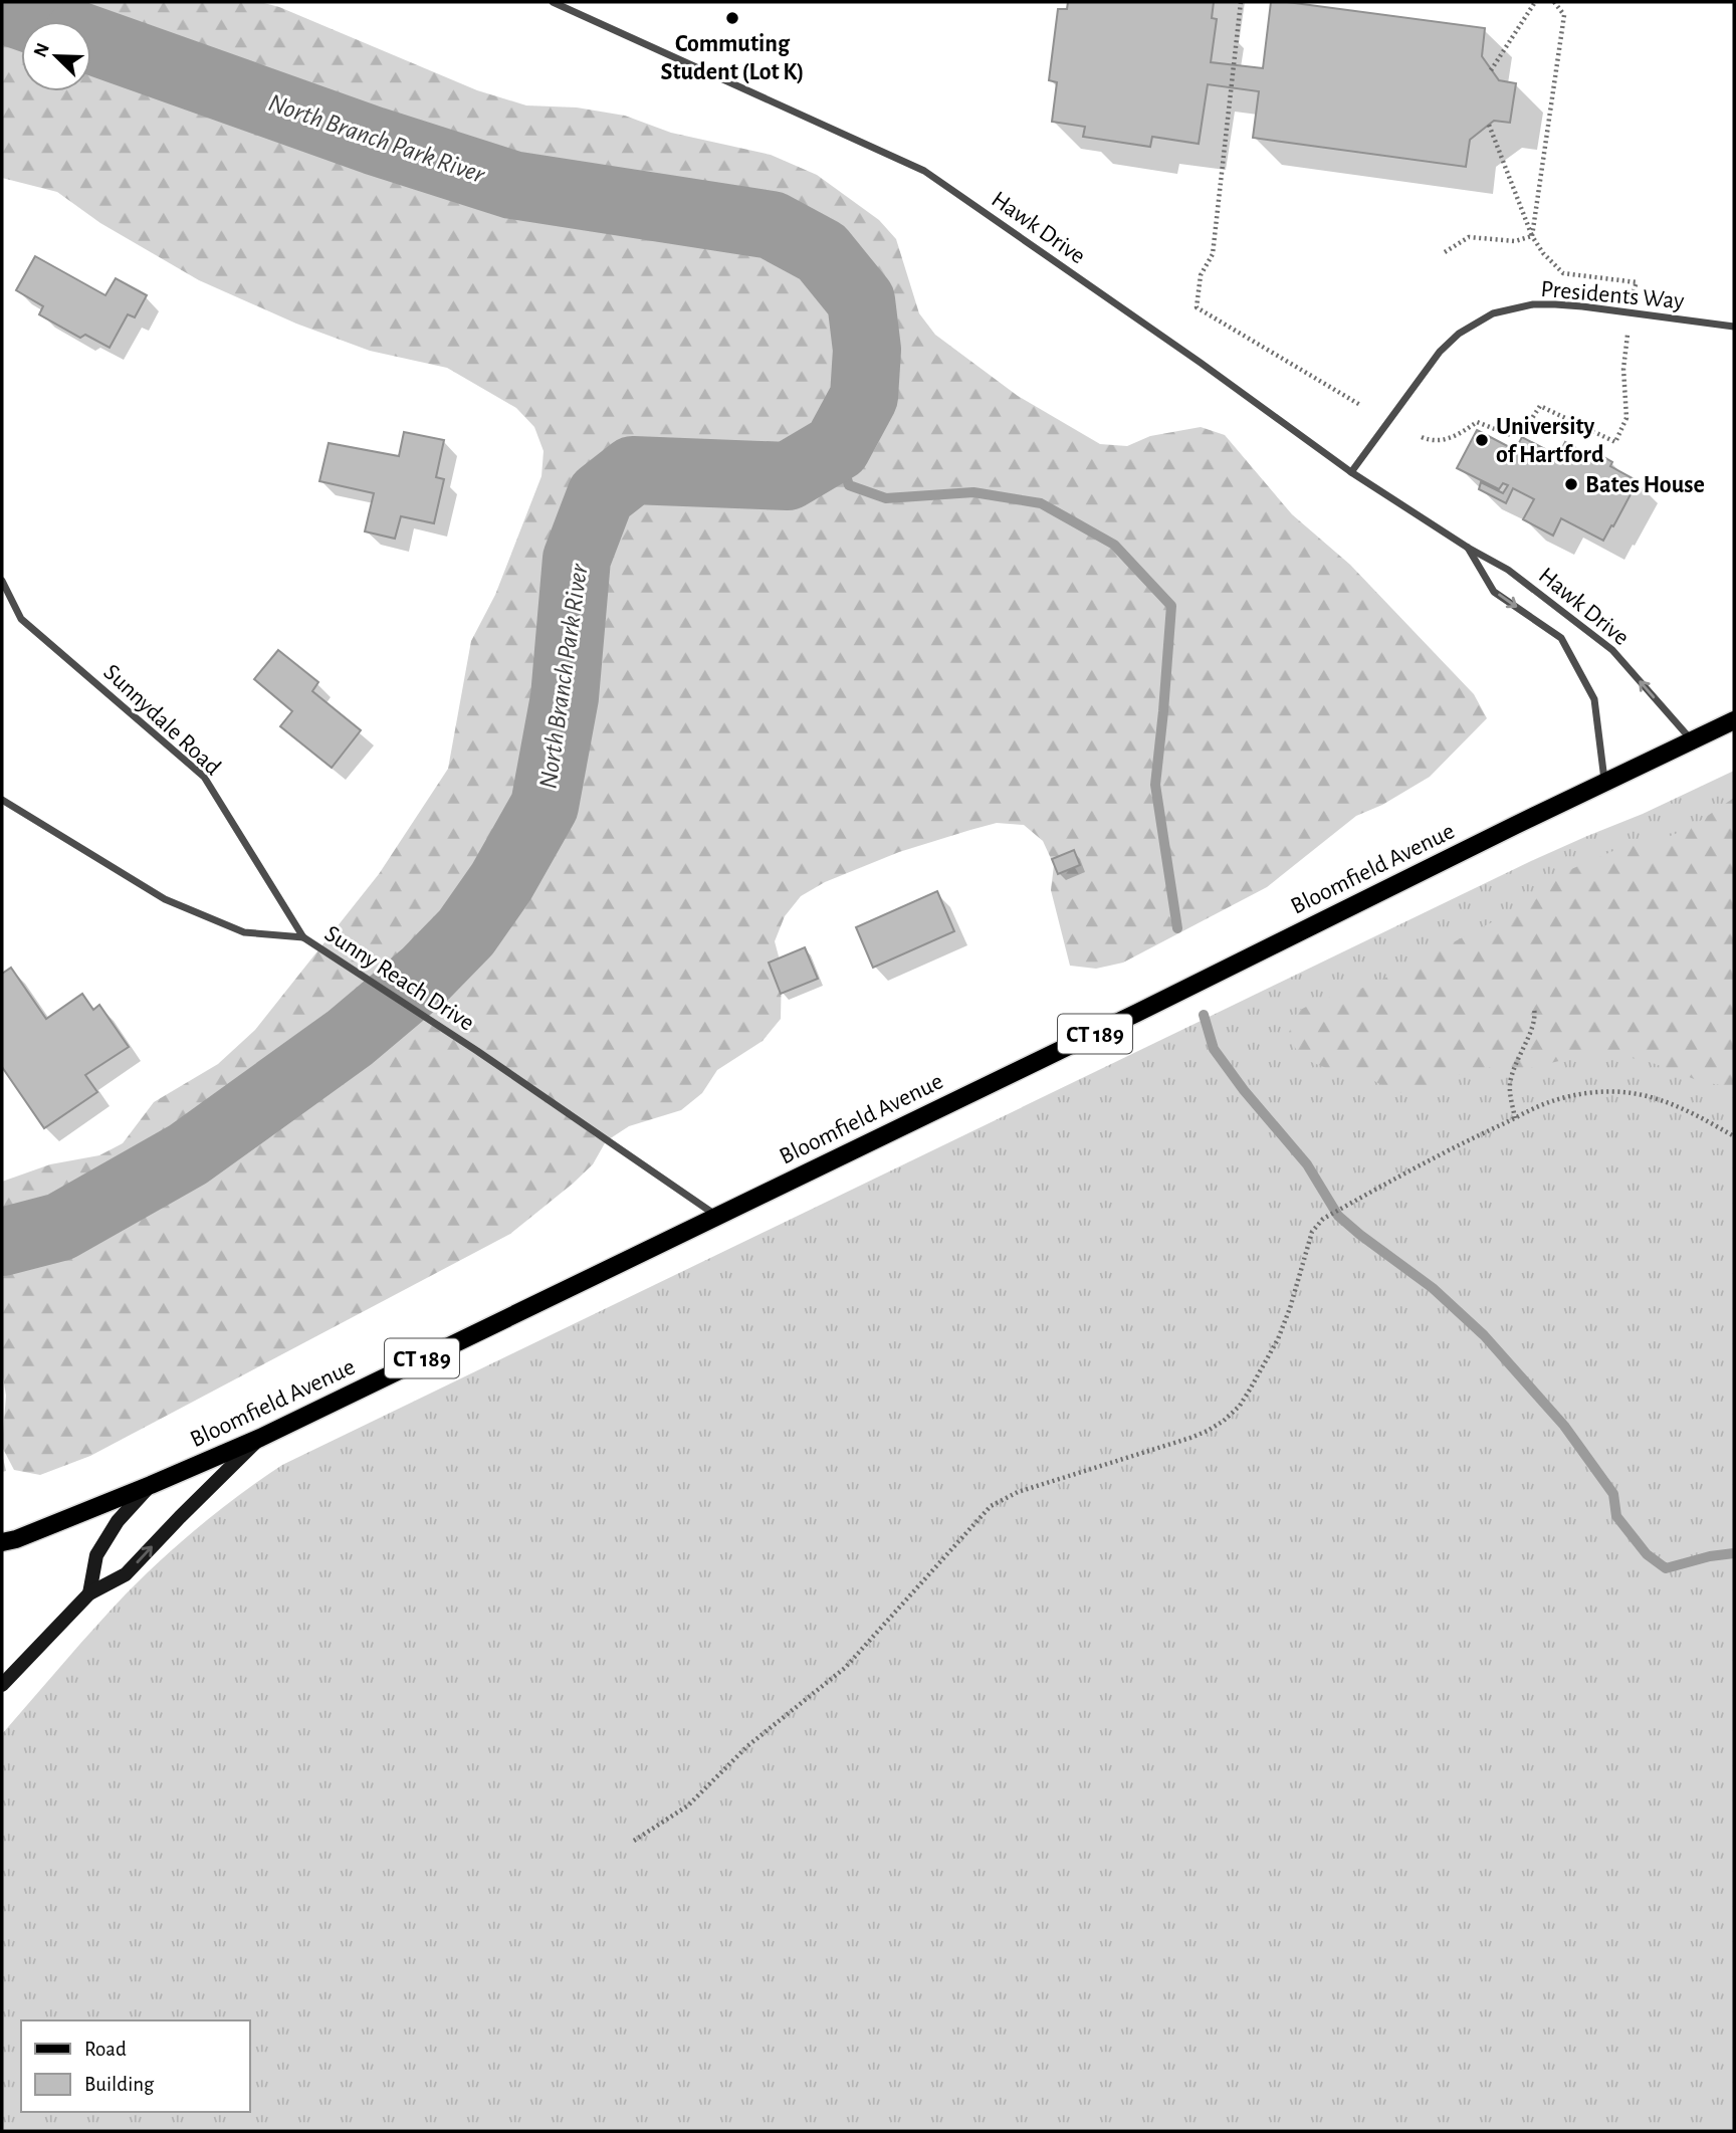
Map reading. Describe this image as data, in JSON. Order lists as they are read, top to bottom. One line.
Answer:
{"streets":{"main road":["Bloomfield Avenue","CT 189"],"street":["Hawk Drive","Presidents Way","Sunnydale Road","Sunny Reach Drive"]},"crossings":[["Hawk Drive","Presidents Way"],["Hawk Drive","Bloomfield Avenue"],["Sunnydale Road","Sunny Reach Drive"],["Bloomfield Avenue","Sunny Reach Drive"]],"water":["North Branch Park River"],"places":["Commuting Student (Lot K)","University of Hartford","Bates House"],"legend":["Road","Building"],"north":"top left"}
